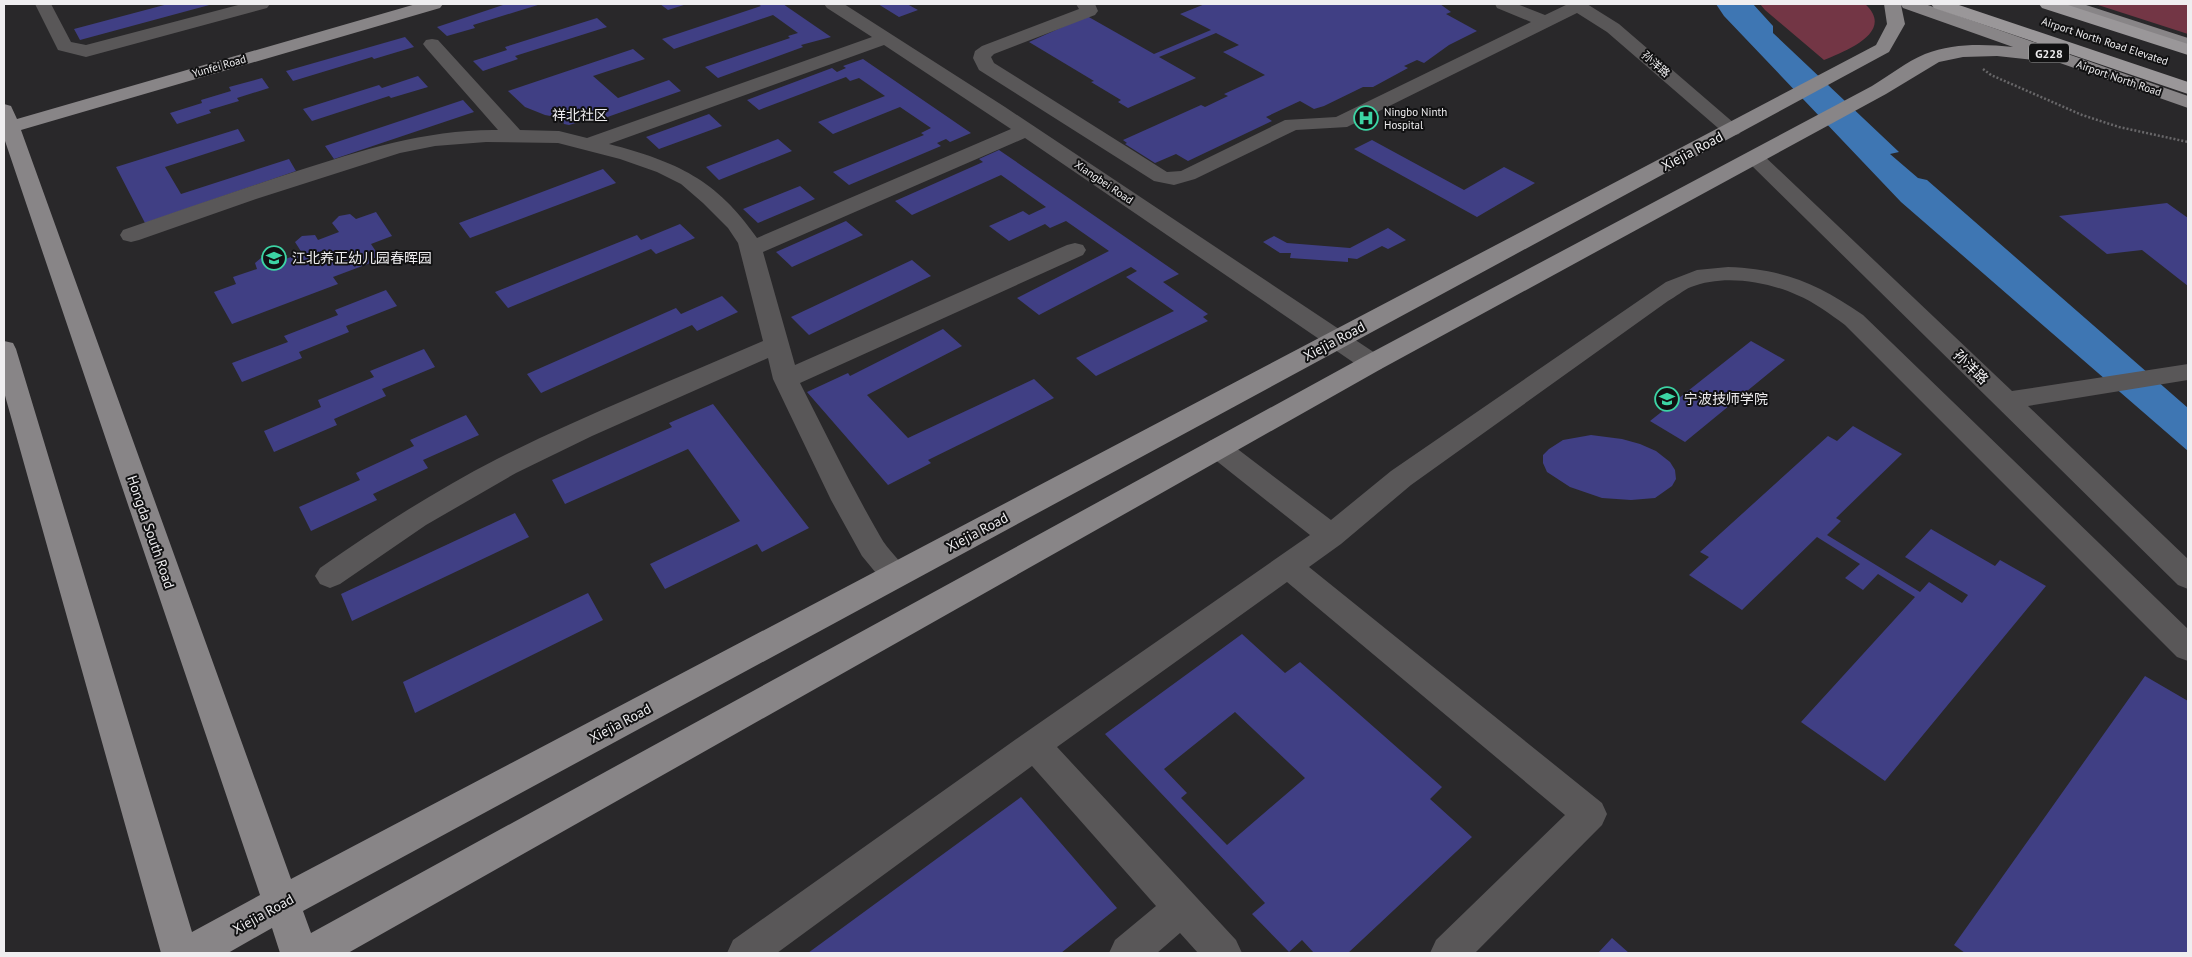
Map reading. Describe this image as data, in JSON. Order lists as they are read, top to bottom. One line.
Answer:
{"streets":{"highway":["Airport North Road Elevated"],"main road":["G228","Yunfei Road","Airport North Road","Xiejia Road","Hongda South Road"],"street":["孙洋路","Xiangbei Road"]},"crossings":[["孙洋路","Xiejia Road"],["Yunfei Road","Hongda South Road"],["Xiejia Road","Xiangbei Road"],["Xiejia Road","Hongda South Road"]],"districts":["祥北社区"],"places":{"hospital":["Ningbo Ninth Hospital"],"school or university":["江北养正幼儿园春晖园","宁波技师学院"]}}
